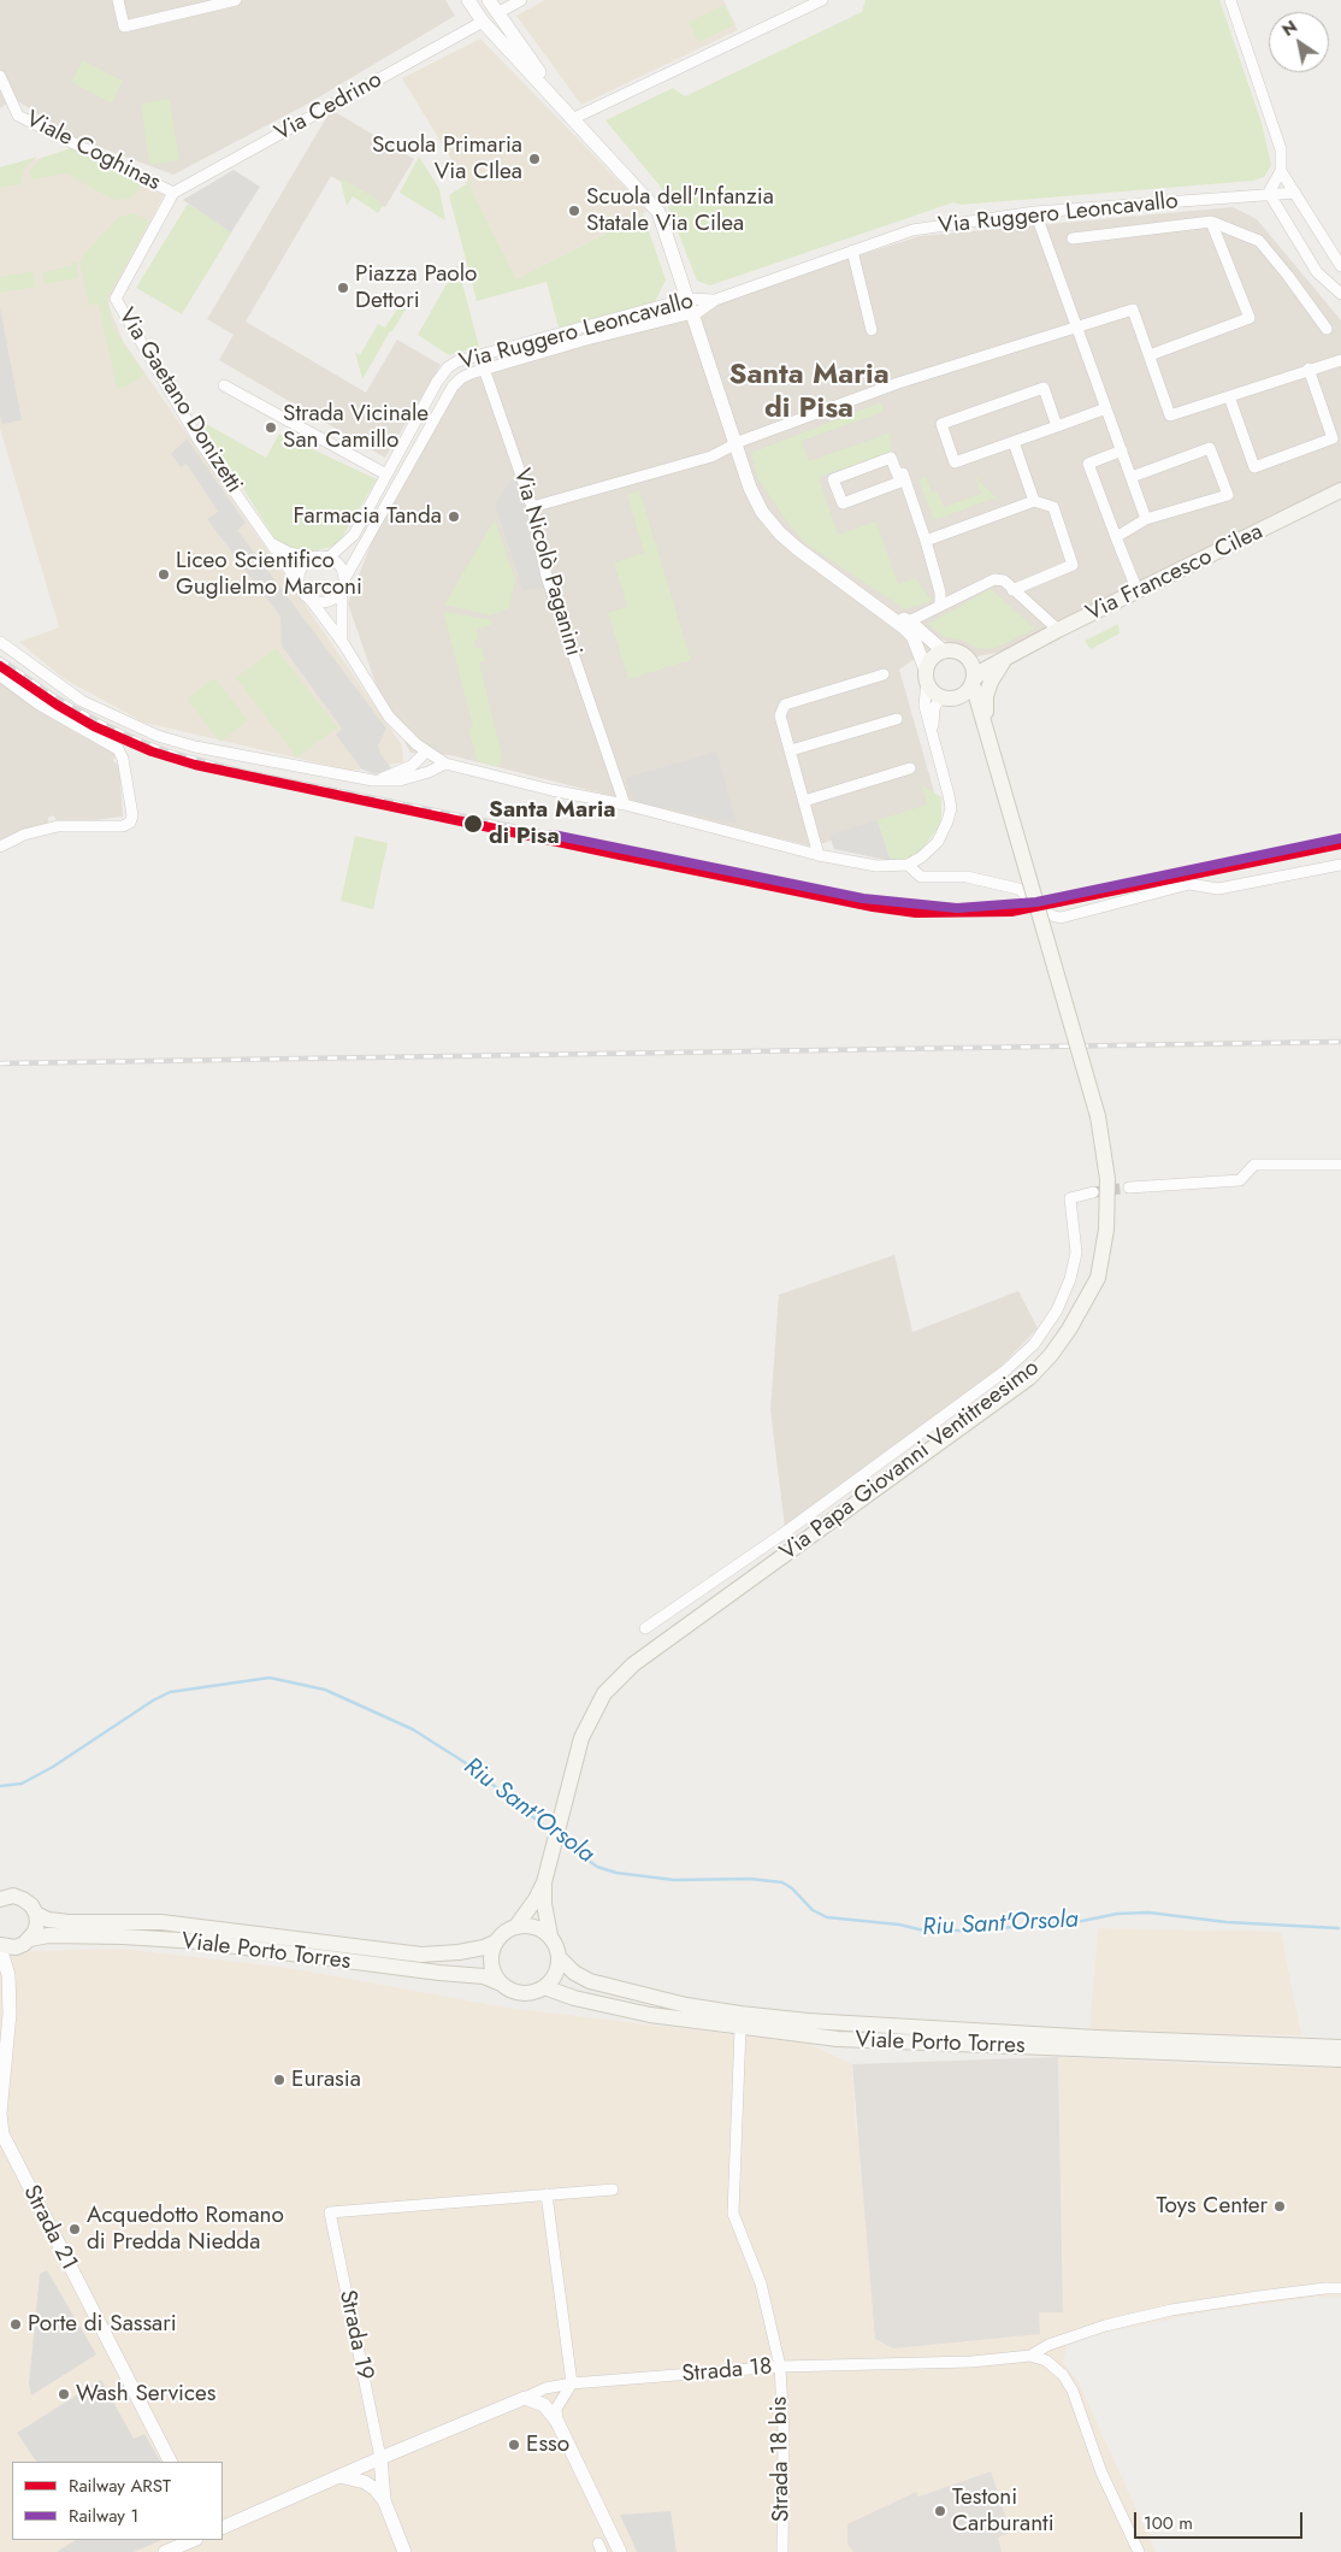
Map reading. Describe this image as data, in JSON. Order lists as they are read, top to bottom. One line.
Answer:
{"streets":{"main road":["Via Francesco Cilea","Via Papa Giovanni Ventitreesimo","Viale Porto Torres"],"street":["Via Cedrino","Viale Coghinas","Via Ruggero Leoncavallo","Via Gaetano Donizetti","Via Nicolò Paganini","Strada 21","Strada 19","Strada 18","Strada 18 bis"]},"crossings":[["Via Cedrino","Viale Coghinas"],["Via Cedrino","Via Gaetano Donizetti"],["Viale Coghinas","Via Gaetano Donizetti"],["Via Ruggero Leoncavallo","Via Gaetano Donizetti"],["Via Ruggero Leoncavallo","Via Nicolò Paganini"],["Via Gaetano Donizetti","Via Nicolò Paganini"],["Via Francesco Cilea","Via Papa Giovanni Ventitreesimo"],["Via Papa Giovanni Ventitreesimo","Viale Porto Torres"],["Viale Porto Torres","Strada 21"],["Viale Porto Torres","Strada 18 bis"],["Strada 19","Strada 18"],["Strada 18","Strada 18 bis"]],"districts":["Santa Maria di Pisa"],"water":["Riu Sant'Orsola"],"places":["Scuola Primaria Via CIlea","Scuola dell'Infanzia Statale Via Cilea","Piazza Paolo Dettori","Strada Vicinale San Camillo","Farmacia Tanda","Liceo Scientifico Guglielmo Marconi","Santa Maria di Pisa","Eurasia","Toys Center","Acquedotto Romano di Predda Niedda","Porte di Sassari","Wash Services","Esso","Testoni Carburanti"],"lines":["rail line ARST","rail line 1"],"legend":["Railway ARST","Railway 1"],"scale_bar":"100 m","north":"top left"}
